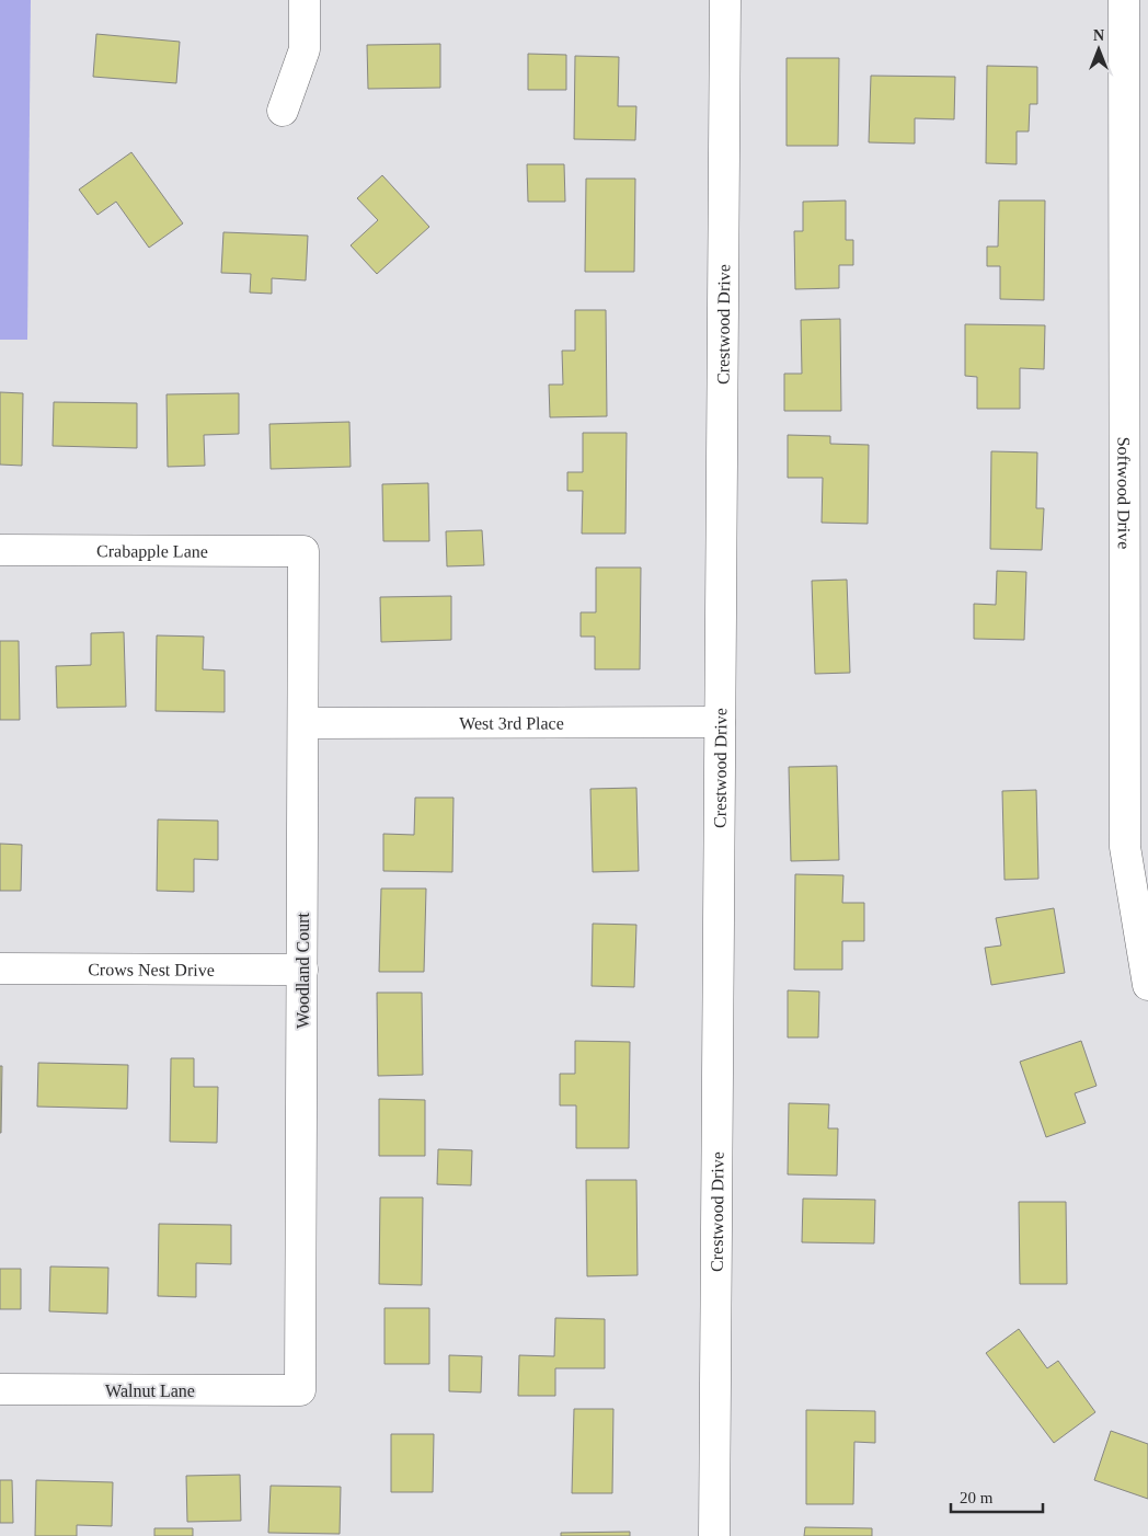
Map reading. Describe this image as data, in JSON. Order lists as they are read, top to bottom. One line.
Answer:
{"streets":{"street":["Crestwood Drive","Softwood Drive","Crabapple Lane","West 3rd Place","Crows Nest Drive","Woodland Court","Walnut Lane"]},"crossings":[["Crestwood Drive","West 3rd Place"],["Crabapple Lane","Woodland Court"],["West 3rd Place","Woodland Court"],["Crows Nest Drive","Woodland Court"],["Woodland Court","Walnut Lane"]],"scale_bar":"20 m","north":"top"}
